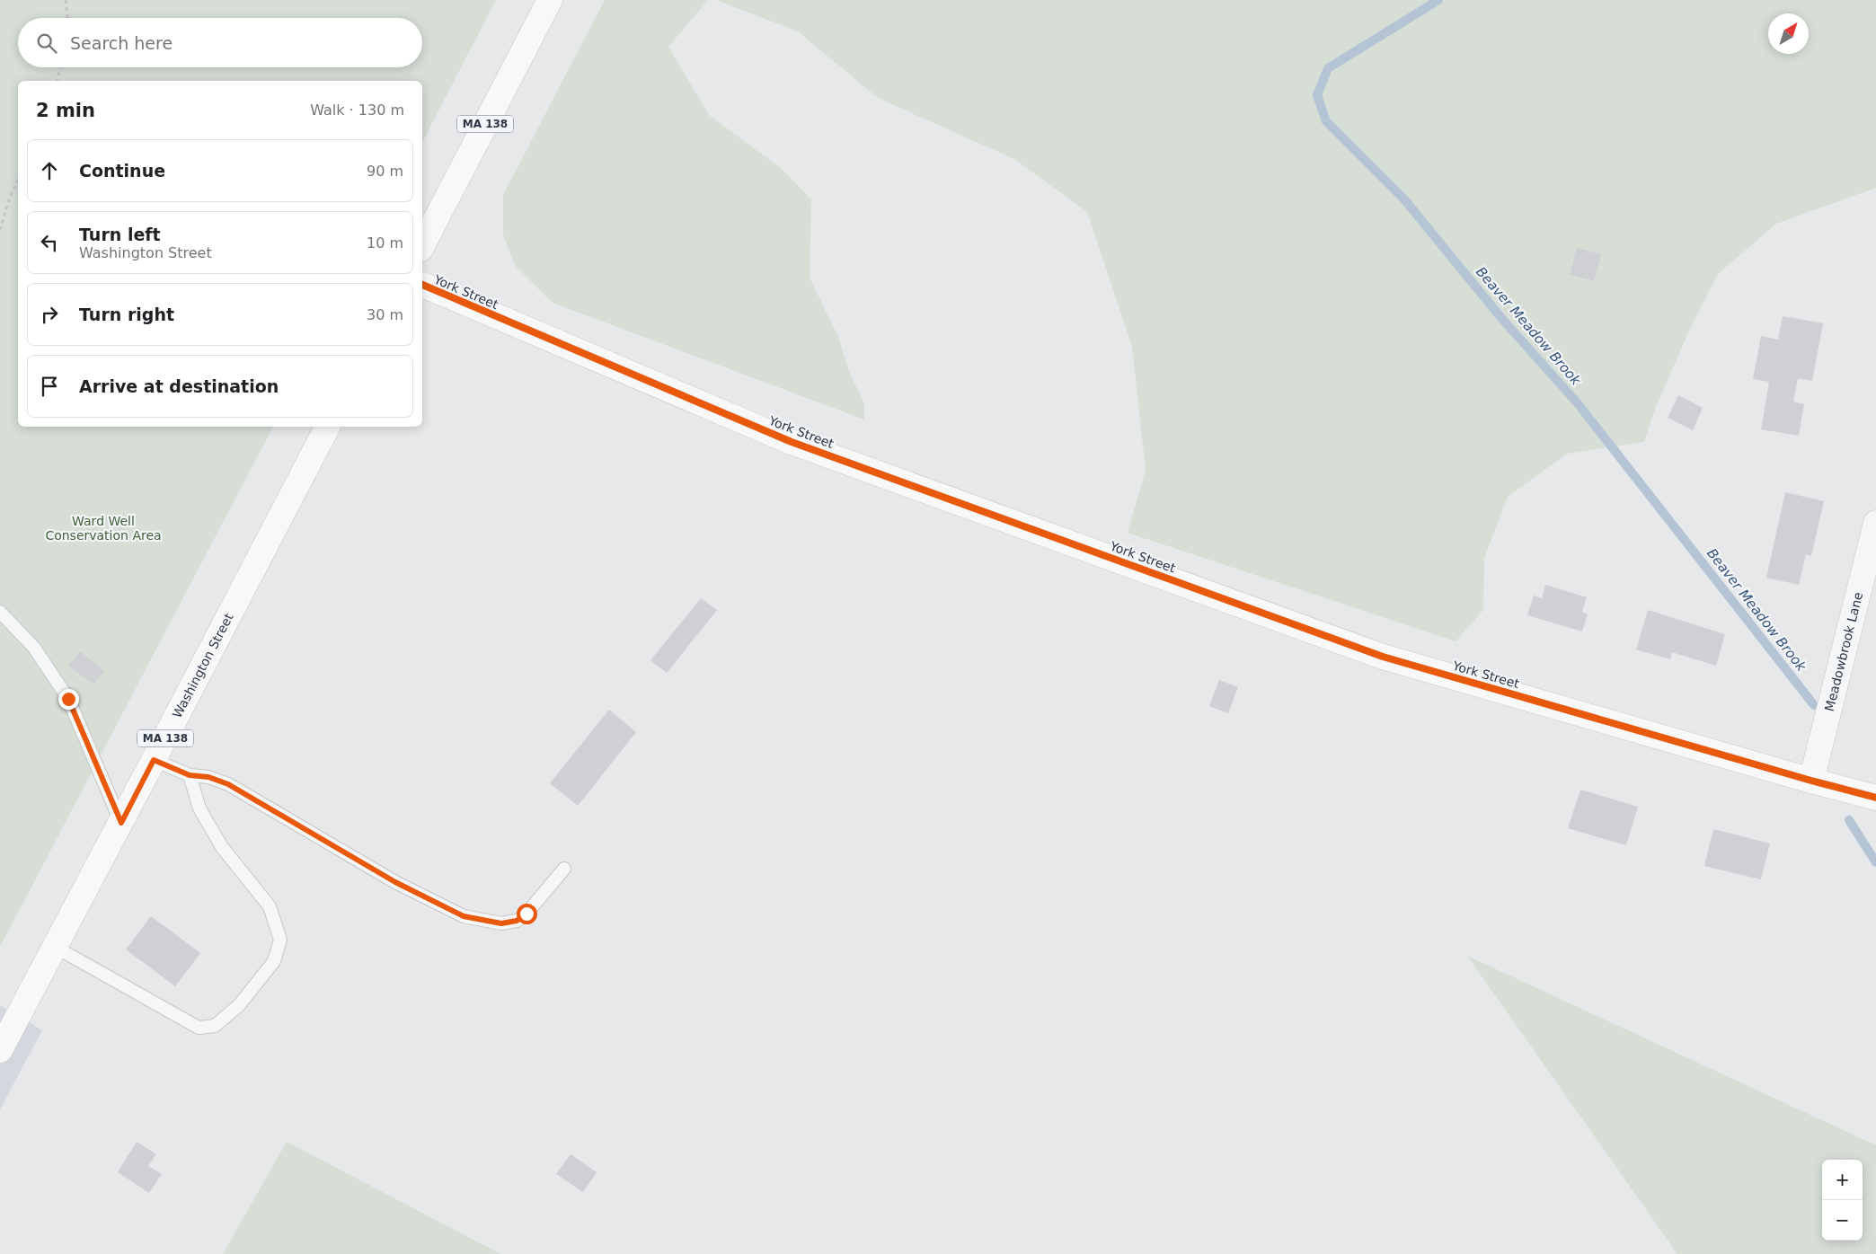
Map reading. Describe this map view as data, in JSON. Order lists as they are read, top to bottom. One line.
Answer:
{"streets":{"street":["MA 138","York Street","Meadowbrook Lane","Washington Street"]},"crossings":[["York Street","Meadowbrook Lane"]],"water":["Beaver Meadow Brook"],"parks":["Ward Well Conservation Area"],"north":"top right","page":{"search":"Search here","heading":["2 min","Walk · 130 m"],"list":[["Continue","90 m"],["Turn left","Washington Street","10 m"],["Turn right","30 m"],"Arrive at destination"],"map_buttons":["+","−"]}}
